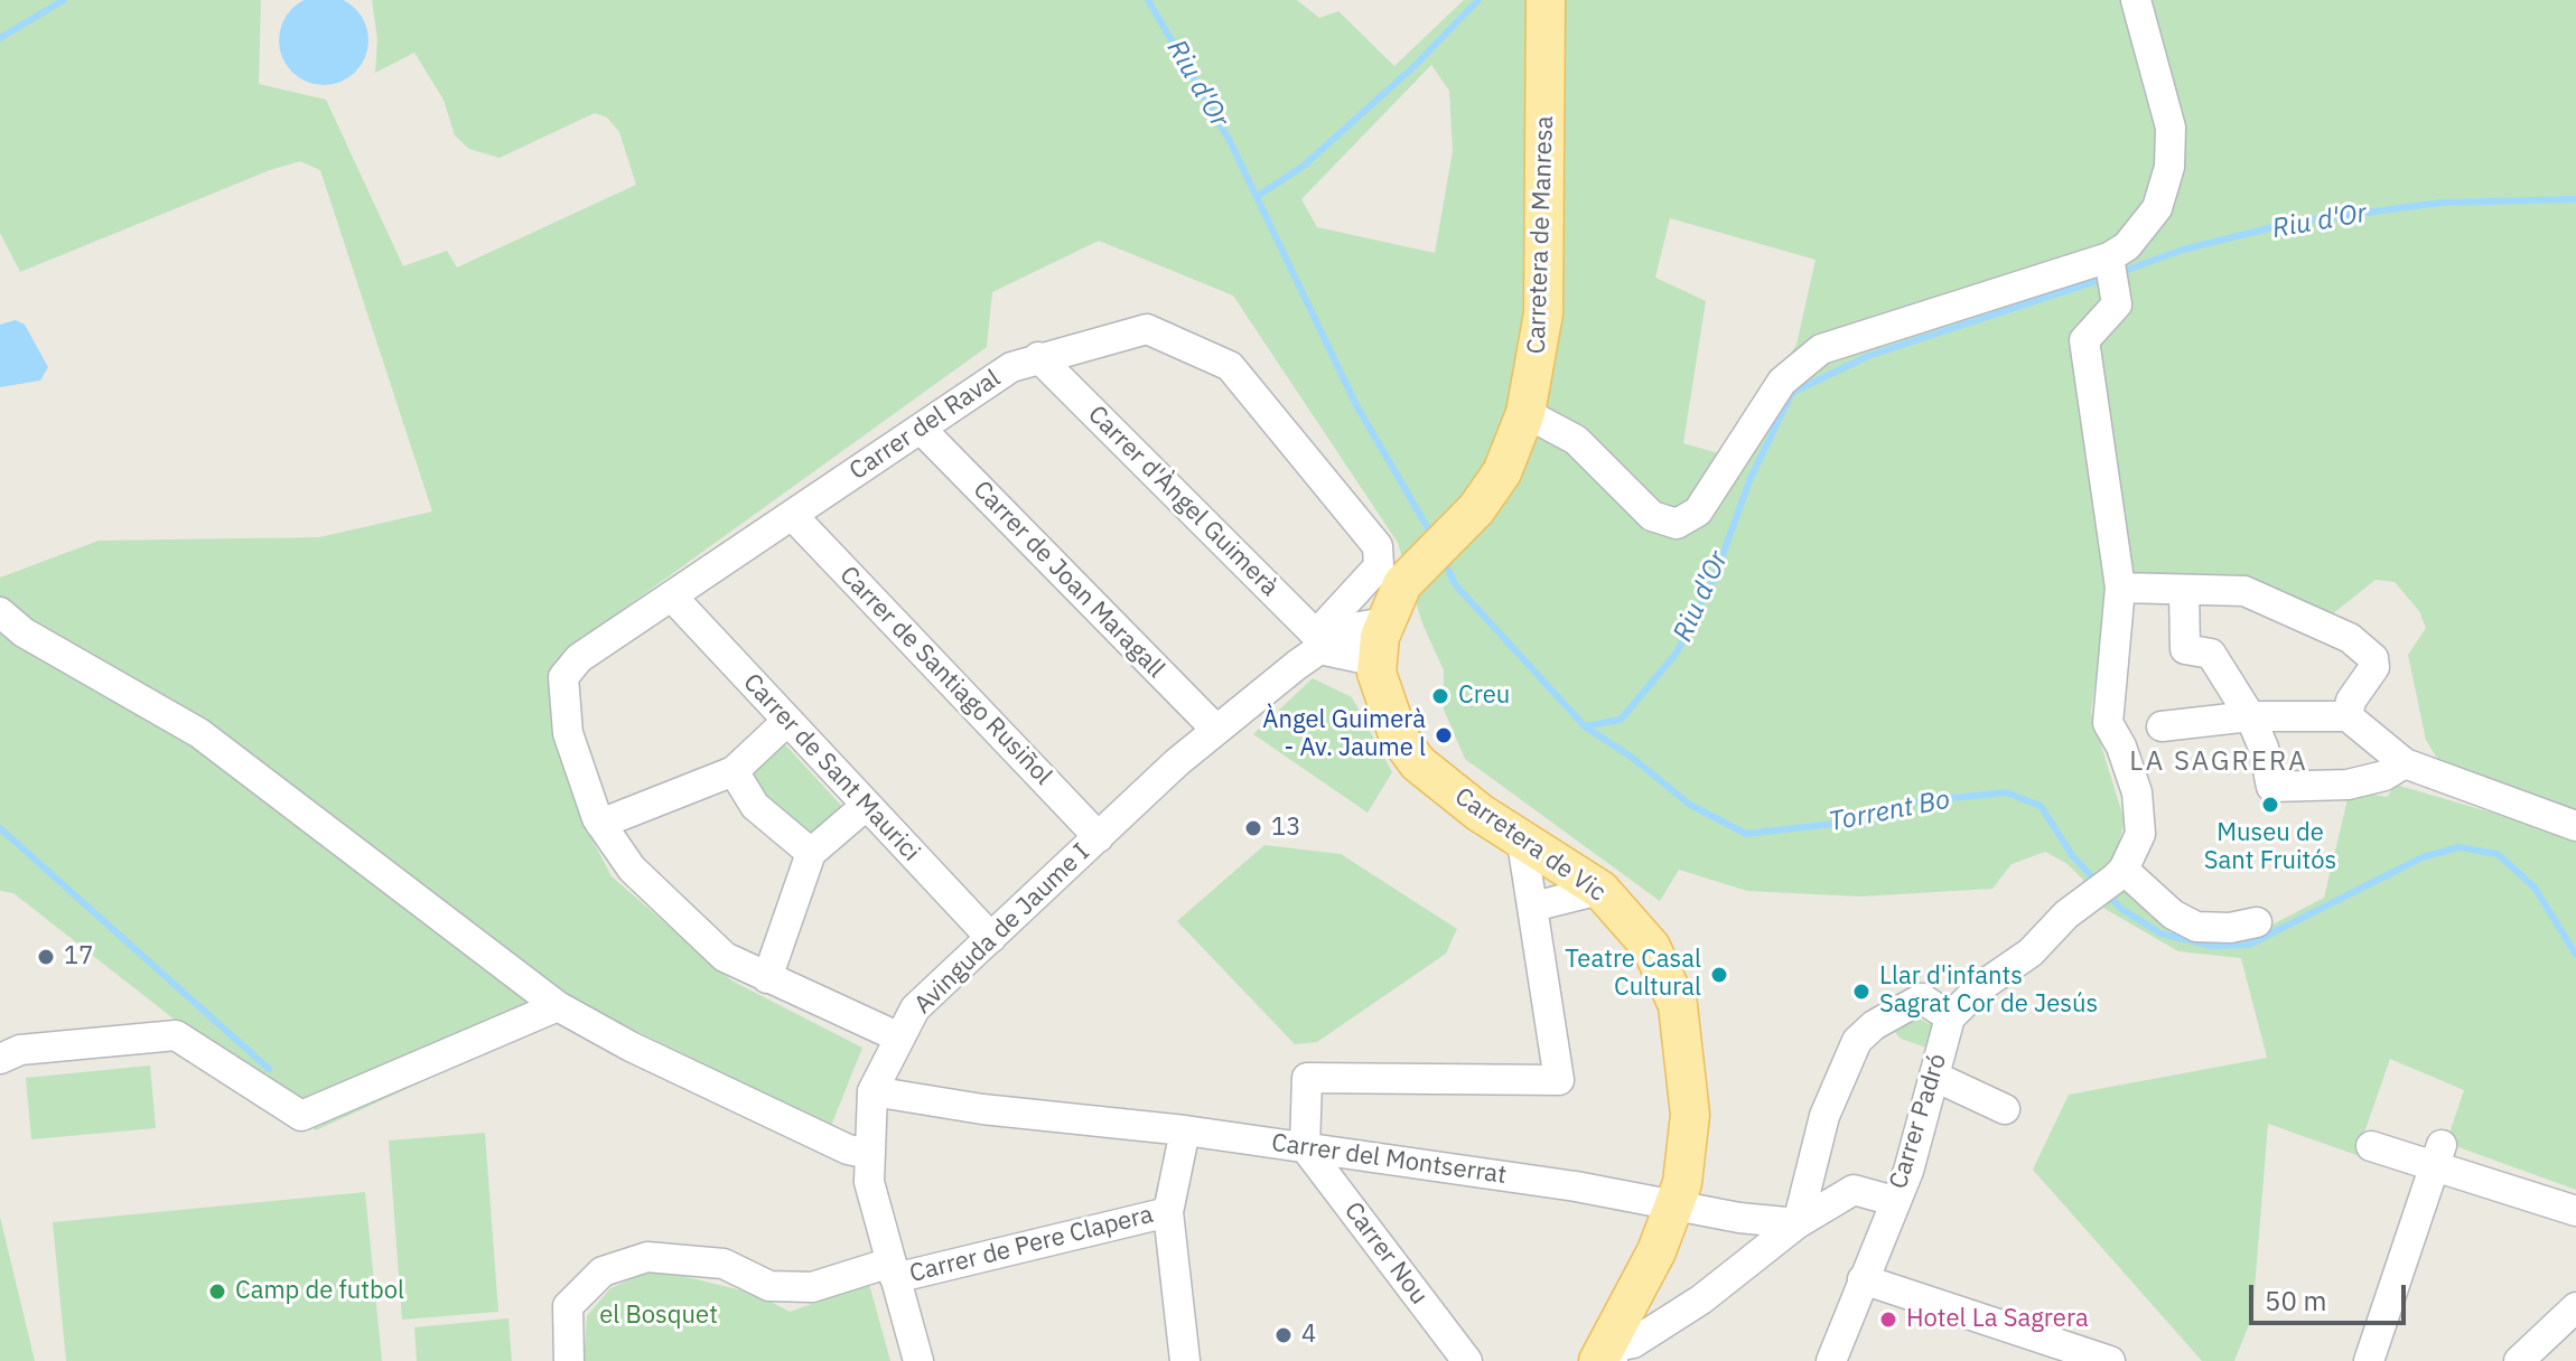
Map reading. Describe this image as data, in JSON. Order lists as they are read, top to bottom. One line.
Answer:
{"streets":{"main road":["Carretera de Manresa","Carretera de Vic"],"street":["Carrer del Raval","Carrer d'Àngel Guimerà","Carrer de Joan Maragall","Carrer de Santiago Rusiñol","Carrer de Sant Maurici","Avinguda de Jaume I","Carrer Padró","Carrer del Montserrat","Carrer de Pere Clapera","Carrer Nou"]},"crossings":[["Carrer del Raval","Carrer d'Àngel Guimerà"],["Carrer del Raval","Carrer de Joan Maragall"],["Carrer del Raval","Carrer de Santiago Rusiñol"],["Carrer del Raval","Carrer de Sant Maurici"],["Carrer del Raval","Avinguda de Jaume I"],["Carrer d'Àngel Guimerà","Avinguda de Jaume I"],["Carrer de Joan Maragall","Avinguda de Jaume I"],["Carrer de Santiago Rusiñol","Avinguda de Jaume I"],["Carrer de Sant Maurici","Avinguda de Jaume I"],["Carretera de Vic","Carrer del Montserrat"],["Avinguda de Jaume I","Carrer del Montserrat"],["Avinguda de Jaume I","Carrer de Pere Clapera"],["Carrer del Montserrat","Carrer Nou"]],"districts":["LA SAGRERA"],"water":["Riu d'Or","Torrent Bo"],"parks":["el Bosquet"],"places":["Creu","Àngel Guimerà - Av. Jaume l","Museu de Sant Fruitós","13","17","Teatre Casal Cultural","Llar d'infants Sagrat Cor de Jesús","Camp de futbol","Hotel La Sagrera","4"],"scale_bar":"50 m"}
